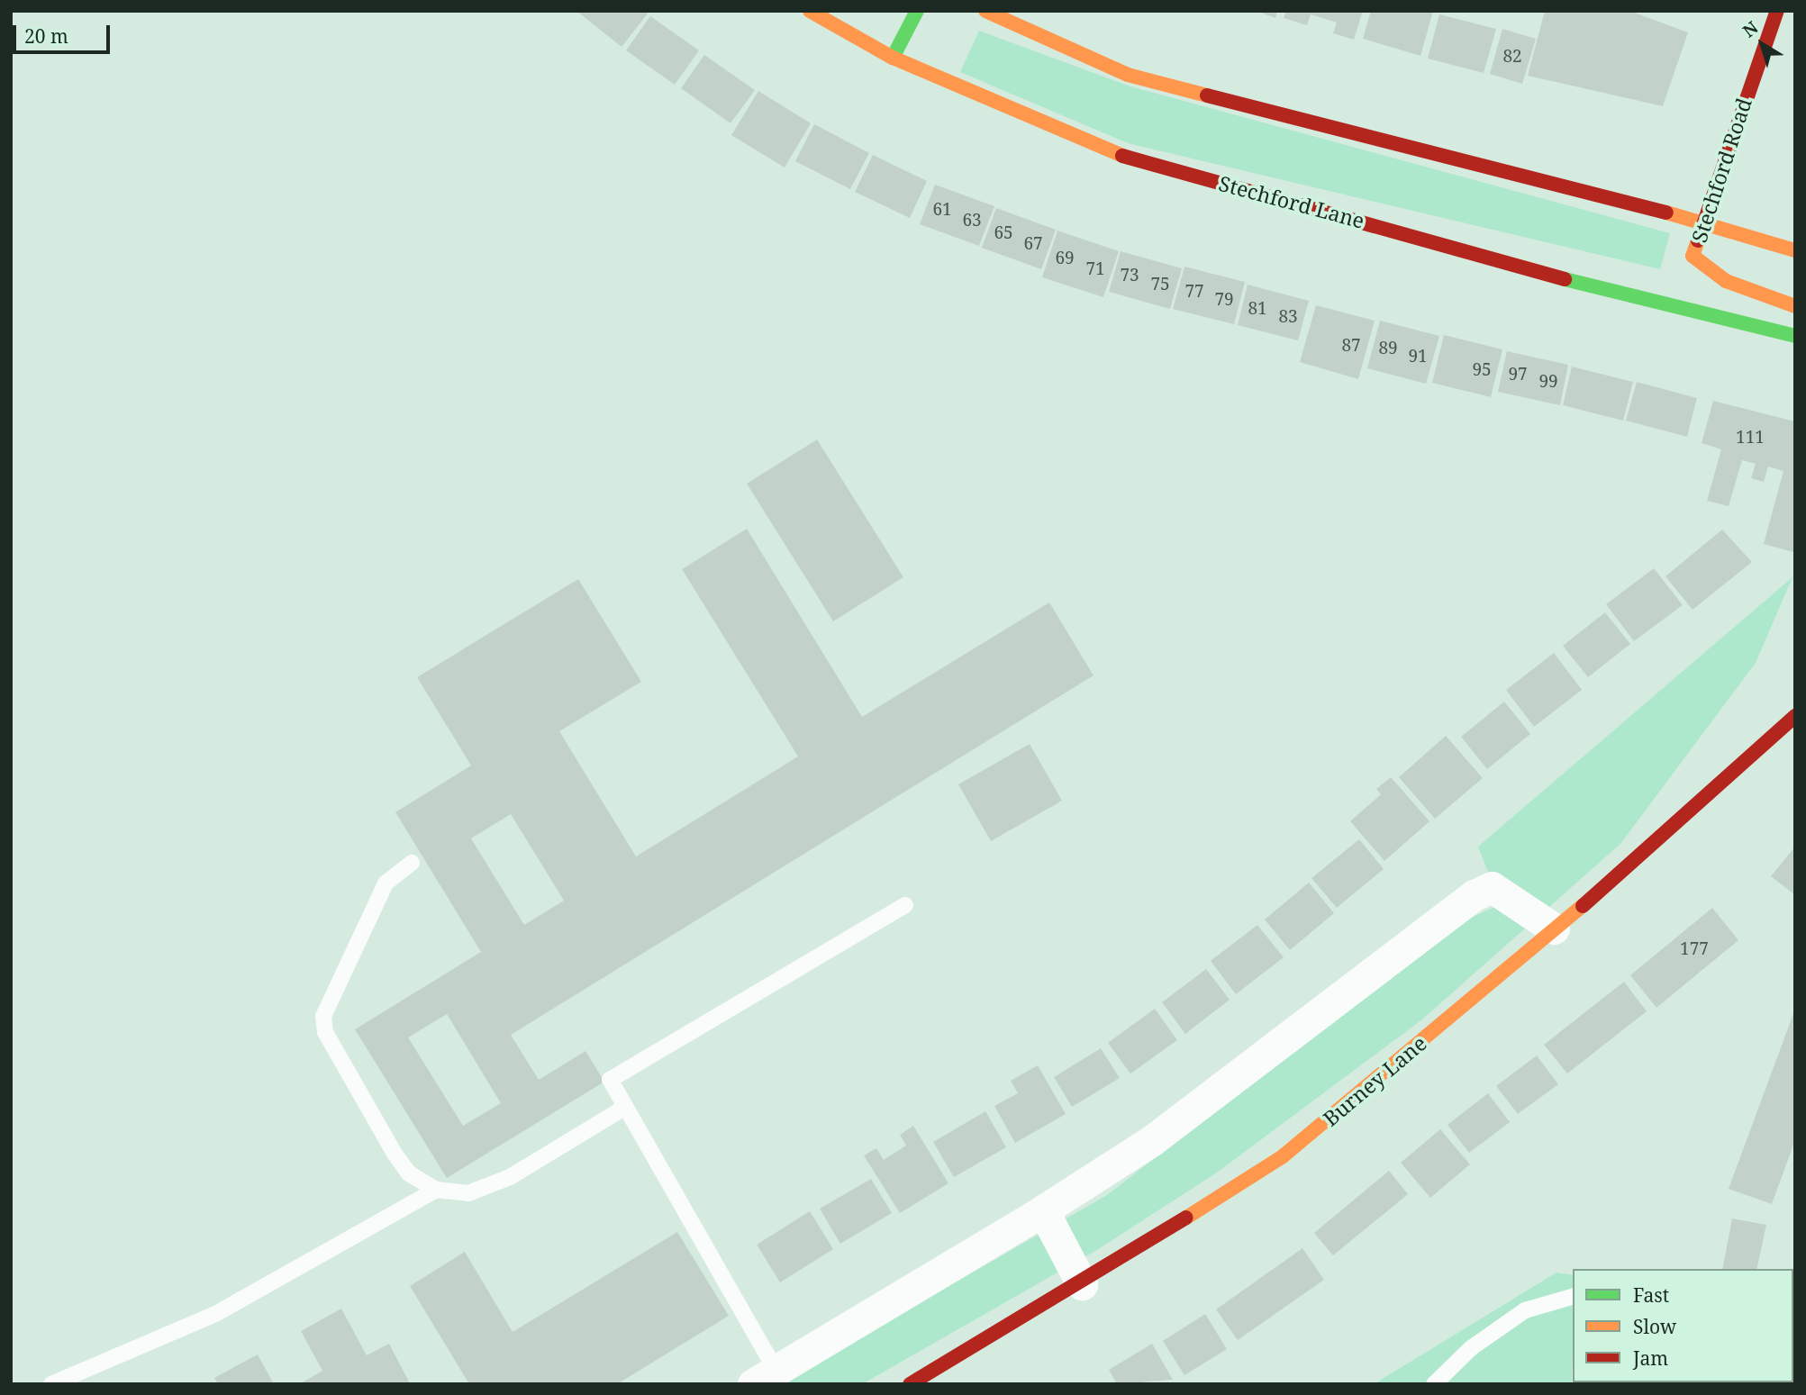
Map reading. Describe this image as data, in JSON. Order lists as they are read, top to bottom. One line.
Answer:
{"streets":{"main road":["Stechford Road","Stechford Lane","Burney Lane"]},"house_numbers":["82","61","63","65","67","69","71","73","75","77","79","81","83","87","89","91","95","97","99","111","177"],"legend":["Fast","Slow","Jam"],"scale_bar":"20 m","north":"top left"}
